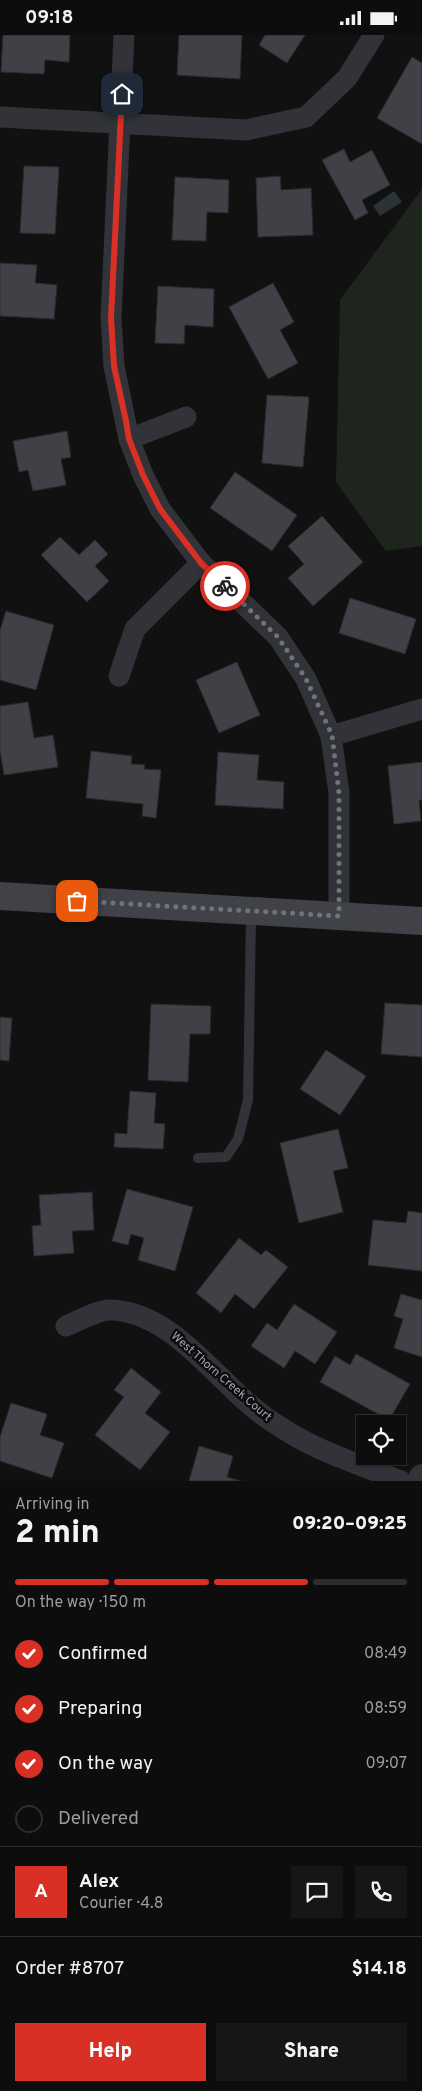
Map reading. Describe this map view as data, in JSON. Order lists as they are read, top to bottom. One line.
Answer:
{"streets":{"street":["West Thorn Creek Court"]},"page":{"status":"09:18","heading":["2 min","Arriving in","09:20–09:25"],"panel":["Alex","Courier · 4.8","Order #8707","$14.18"],"bar":"On the way · 150 m","list":[["Confirmed","08:49"],["Preparing","08:59"],["On the way","09:07"],"Delivered"],"round":"A","buttons":["Help","Share"]}}
